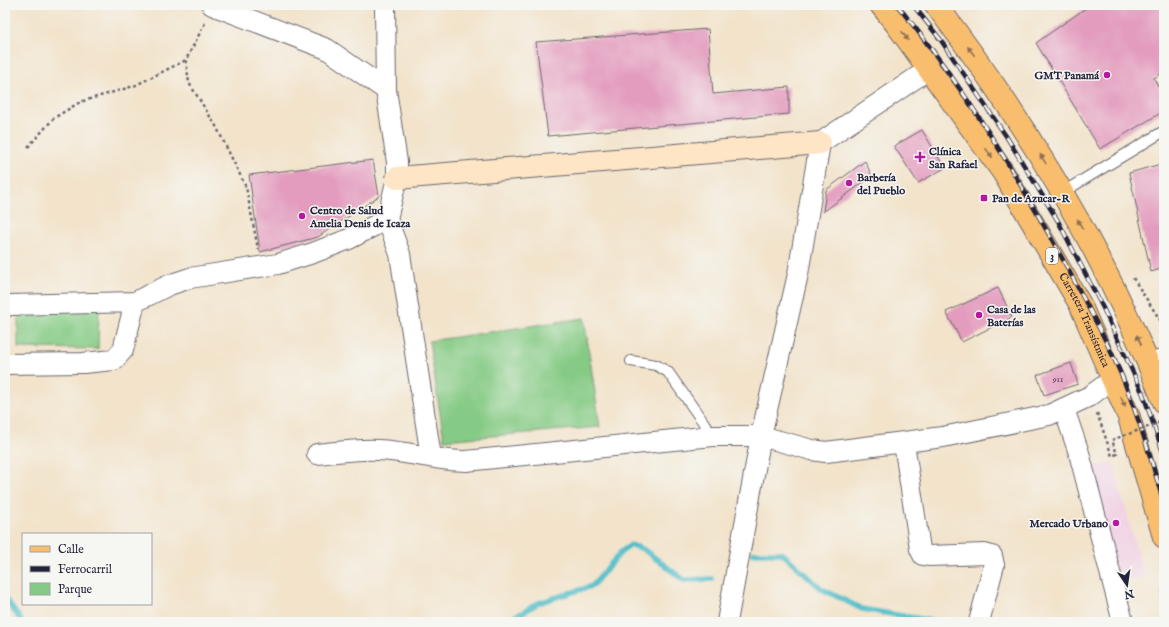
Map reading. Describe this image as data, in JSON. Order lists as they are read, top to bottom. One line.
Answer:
{"streets":{"main road":["3","Carretera Transístmica"]},"places":{"other":["GMT Panamá","Barbería del Pueblo","Centro de Salud Amelia Denis de Icaza","Casa de las Baterías","Mercado Urbano"],"health":["Clínica San Rafael"],"transit":["Pan de Azucar-R"]},"house_numbers":["911"],"legend":["Calle","Ferrocarril","Parque"],"north":"bottom"}
